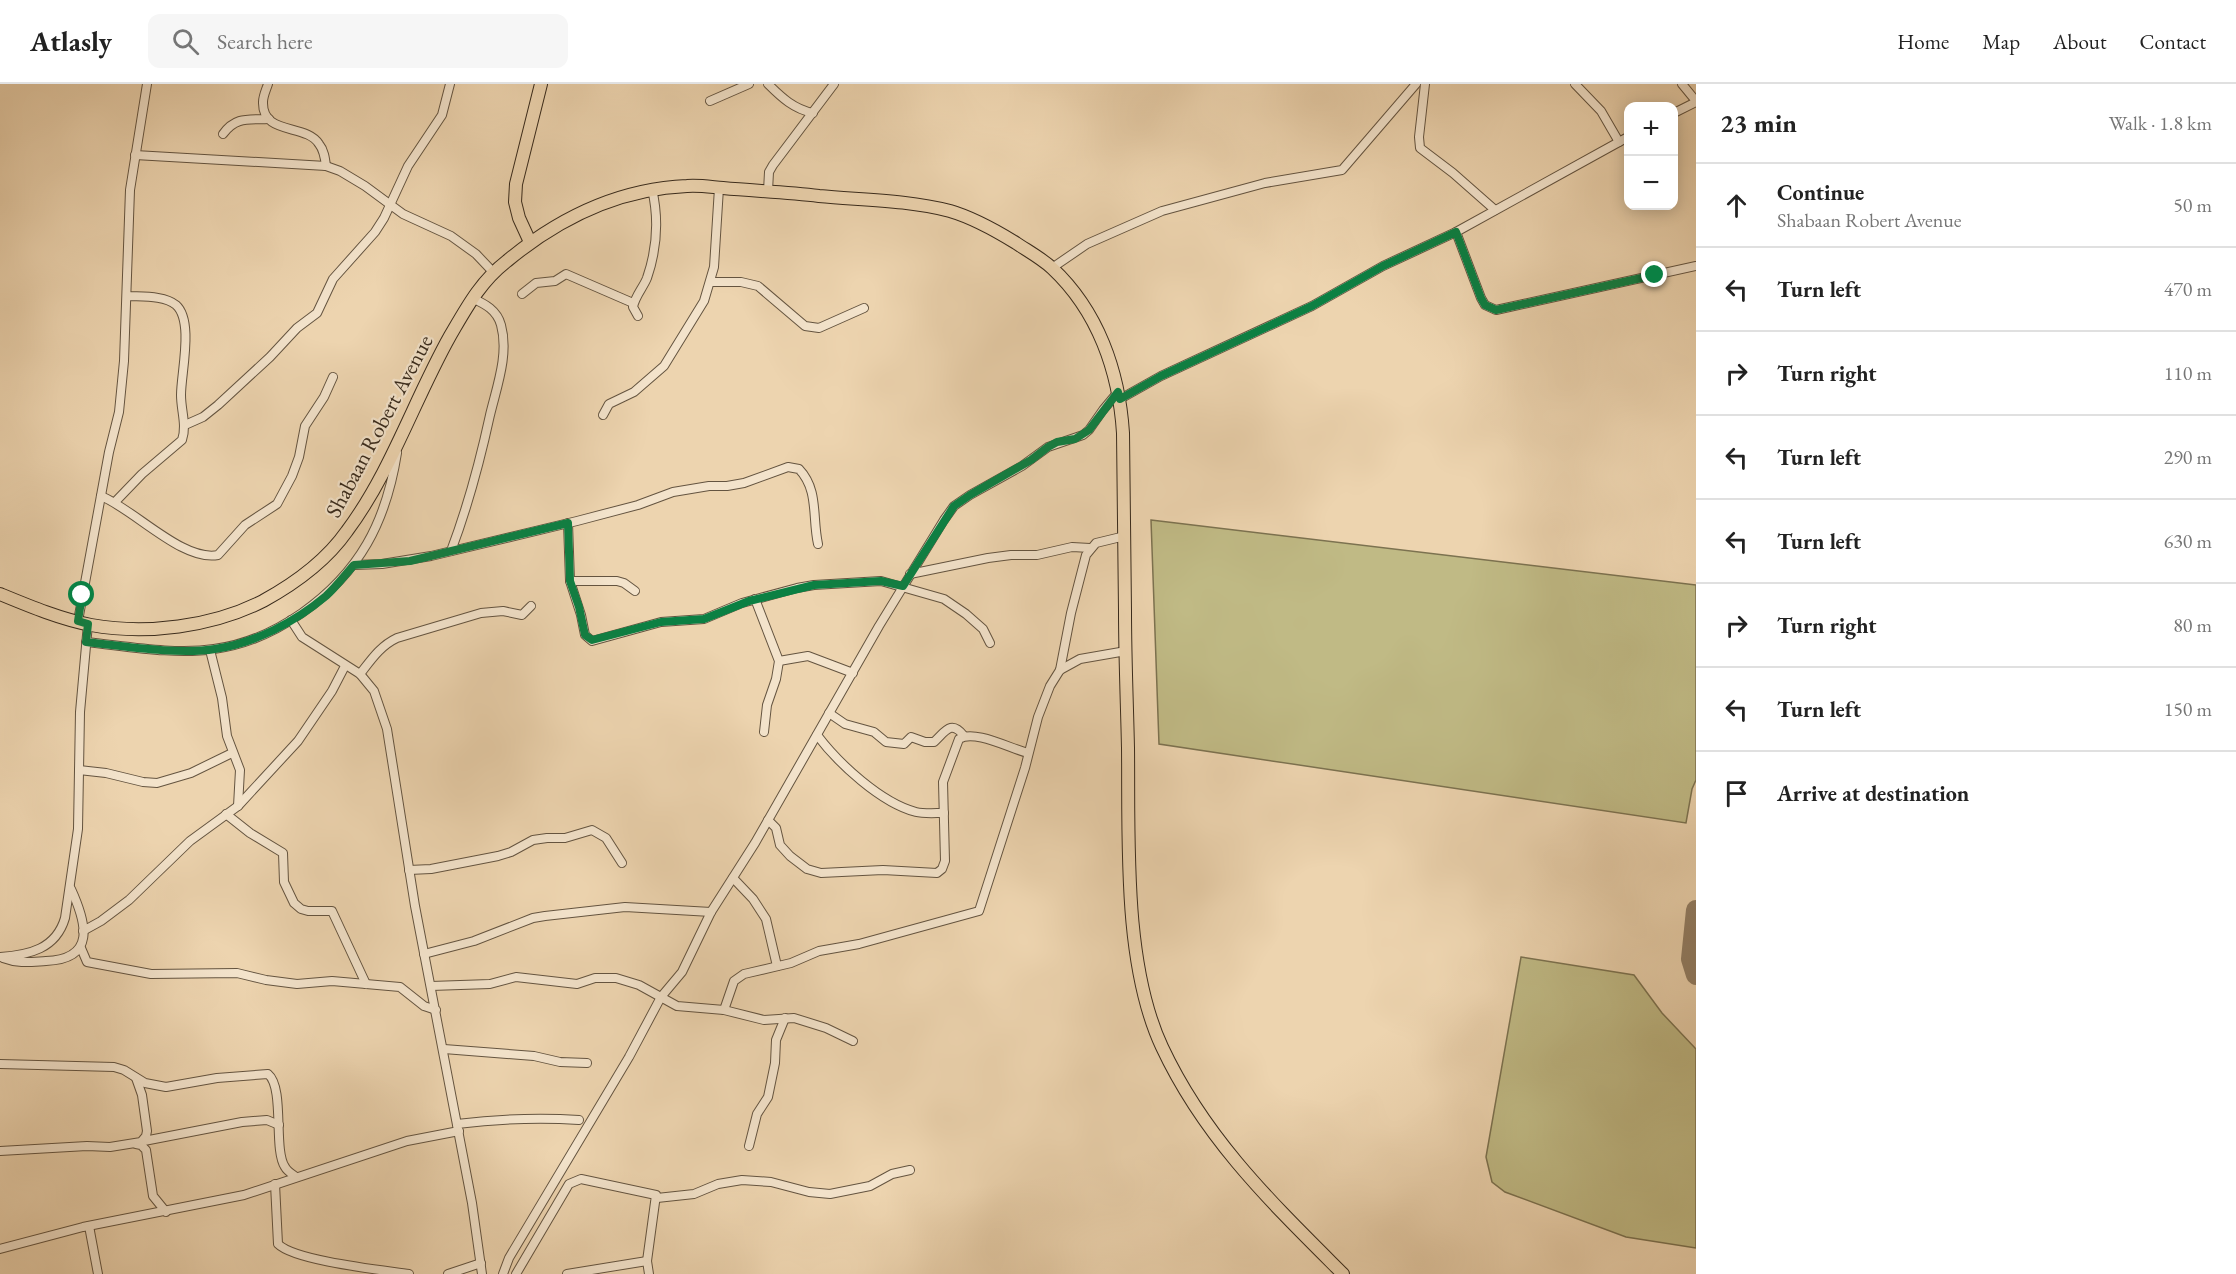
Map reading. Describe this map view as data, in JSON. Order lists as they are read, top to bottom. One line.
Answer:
{"streets":{"main road":["Shabaan Robert Avenue"]},"page":{"header":"Atlasly","search":"Search here","nav":["Home","Map","About","Contact"],"heading":["23 min","Walk · 1.8 km"],"map_buttons":["+","−"],"list":[["Continue","Shabaan Robert Avenue","50 m"],["Turn left","470 m"],["Turn right","110 m"],["Turn left","290 m"],["Turn left","630 m"],["Turn right","80 m"],["Turn left","150 m"],"Arrive at destination"]}}
